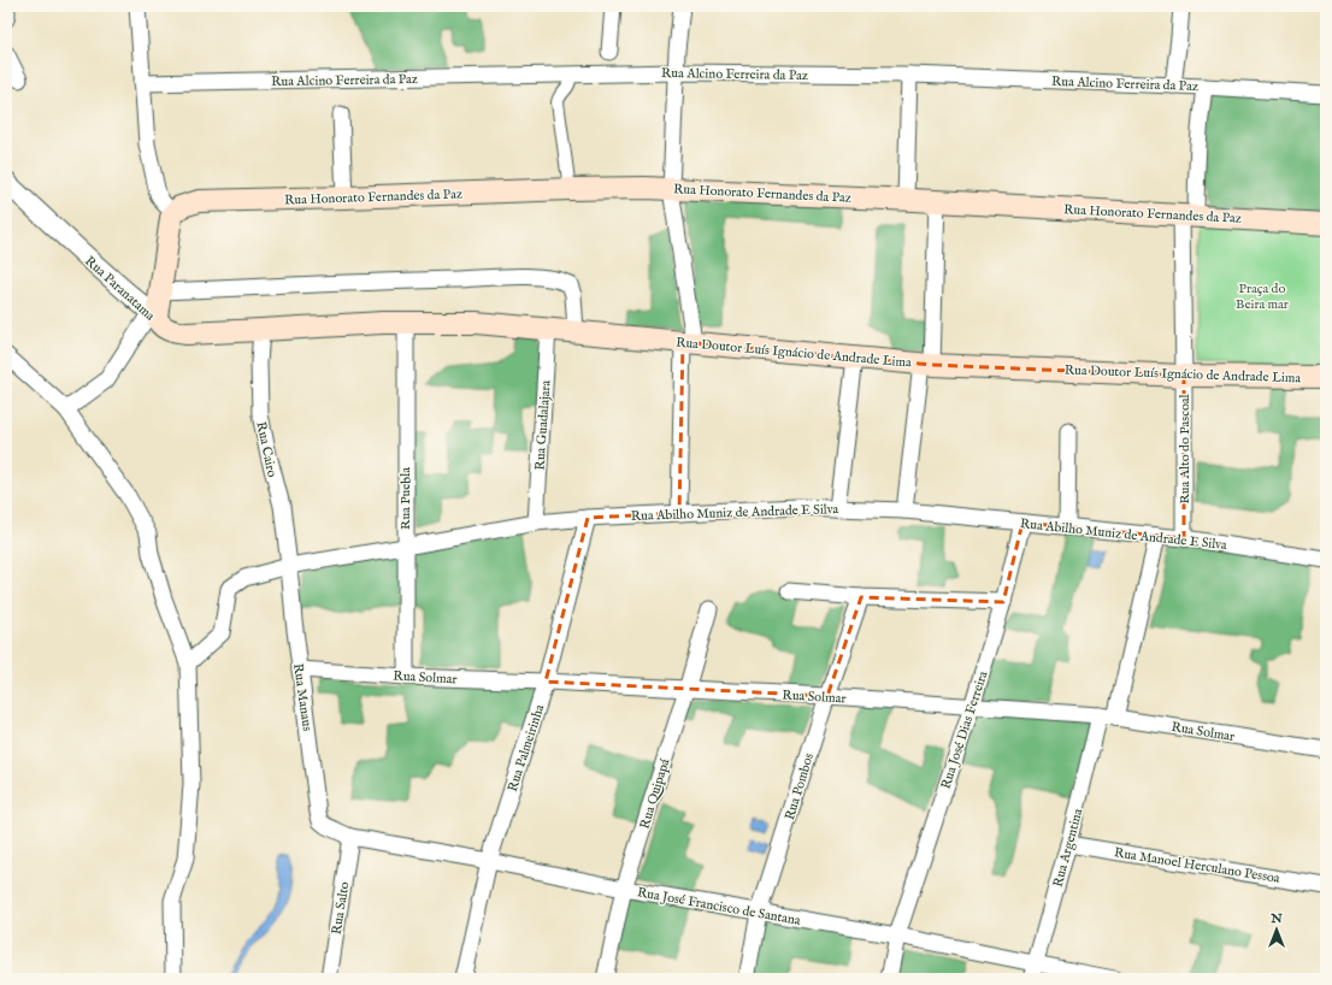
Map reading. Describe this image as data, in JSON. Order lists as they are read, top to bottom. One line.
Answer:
{"streets":{"main road":["Rua Honorato Fernandes da Paz","Rua Paranatama","Rua Doutor Luís Ignácio de Andrade Lima"],"street":["Rua Alcino Ferreira da Paz","Rua Guadalajara","Rua Cairo","Rua Alto do Pascoal","Rua Puebla","Rua Abilho Muniz de Andrade E Silva","Rua Solmar","Rua Manaus","Rua José Dias Ferreira","Rua Palmeirinha","Rua Pombos","Rua Quipapá","Rua Argentina","Rua Manoel Herculano Pessoa","Rua José Francisco de Santana","Rua Salto"]},"crossings":[["Rua Alcino Ferreira da Paz","Rua Alto do Pascoal"],["Rua Honorato Fernandes da Paz","Rua Alto do Pascoal"],["Rua Paranatama","Rua Doutor Luís Ignácio de Andrade Lima"],["Rua Paranatama","Rua Cairo"],["Rua Doutor Luís Ignácio de Andrade Lima","Rua Guadalajara"],["Rua Doutor Luís Ignácio de Andrade Lima","Rua Cairo"],["Rua Doutor Luís Ignácio de Andrade Lima","Rua Alto do Pascoal"],["Rua Doutor Luís Ignácio de Andrade Lima","Rua Puebla"],["Rua Guadalajara","Rua Abilho Muniz de Andrade E Silva"],["Rua Cairo","Rua Abilho Muniz de Andrade E Silva"],["Rua Cairo","Rua Manaus"],["Rua Alto do Pascoal","Rua Abilho Muniz de Andrade E Silva"],["Rua Puebla","Rua Abilho Muniz de Andrade E Silva"],["Rua Puebla","Rua Solmar"],["Rua Abilho Muniz de Andrade E Silva","Rua Manaus"],["Rua Abilho Muniz de Andrade E Silva","Rua José Dias Ferreira"],["Rua Abilho Muniz de Andrade E Silva","Rua Palmeirinha"],["Rua Abilho Muniz de Andrade E Silva","Rua Argentina"],["Rua Solmar","Rua Manaus"],["Rua Solmar","Rua José Dias Ferreira"],["Rua Solmar","Rua Palmeirinha"],["Rua Solmar","Rua Pombos"],["Rua Solmar","Rua Quipapá"],["Rua Solmar","Rua Argentina"],["Rua Manaus","Rua José Francisco de Santana"],["Rua José Dias Ferreira","Rua José Francisco de Santana"],["Rua Palmeirinha","Rua José Francisco de Santana"],["Rua Pombos","Rua José Francisco de Santana"],["Rua Quipapá","Rua José Francisco de Santana"],["Rua Argentina","Rua Manoel Herculano Pessoa"],["Rua Argentina","Rua José Francisco de Santana"],["Rua José Francisco de Santana","Rua Salto"]],"parks":["Praça do Beira mar"],"north":"top"}
